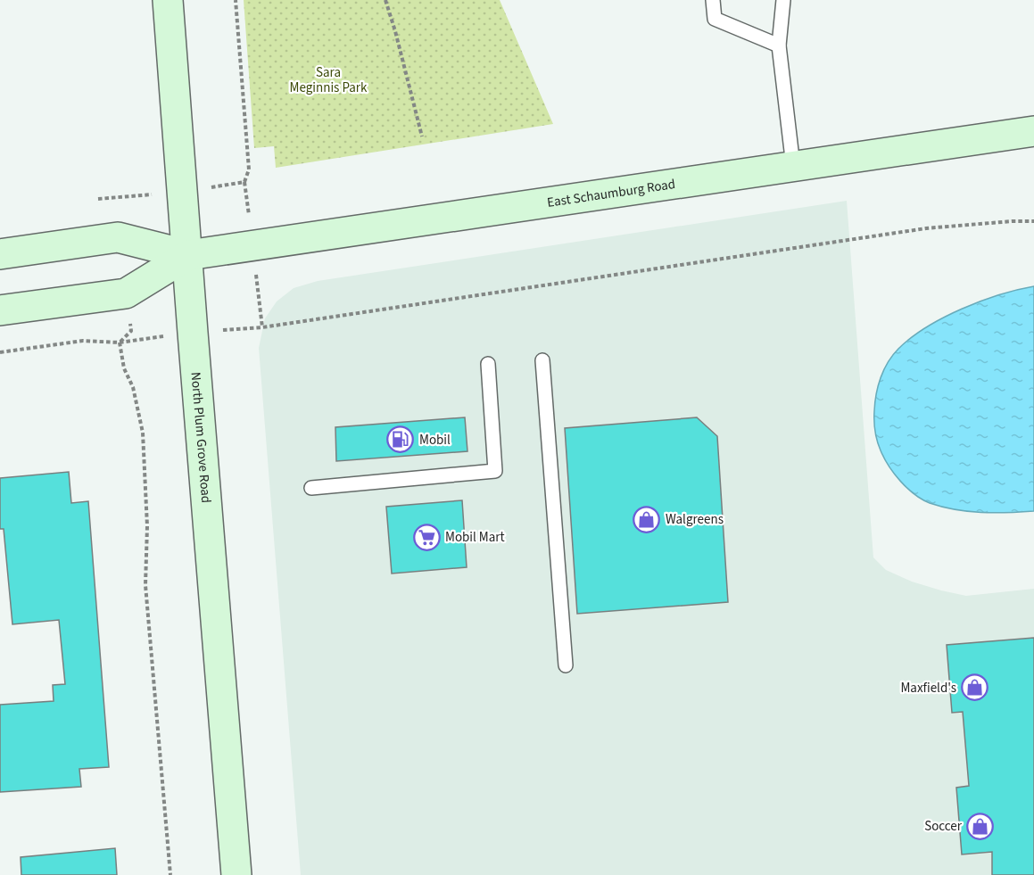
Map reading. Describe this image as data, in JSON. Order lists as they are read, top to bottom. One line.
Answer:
{"streets":{"main road":["East Schaumburg Road","North Plum Grove Road"]},"crossings":[["East Schaumburg Road","North Plum Grove Road"]],"parks":["Sara Meginnis Park"],"places":{"fuel station":["Mobil"],"shop":["Walgreens","Maxfield's","Soccer"],"supermarket":["Mobil Mart"]}}
